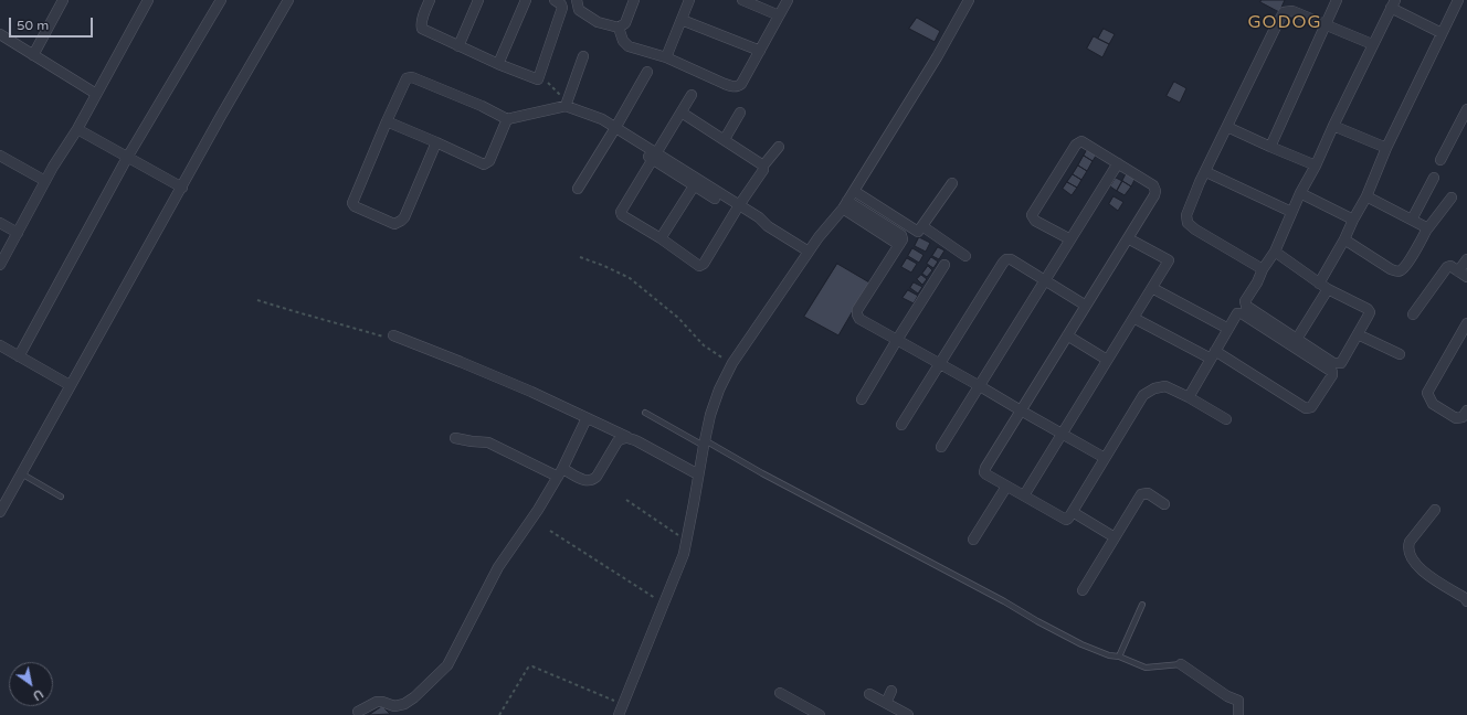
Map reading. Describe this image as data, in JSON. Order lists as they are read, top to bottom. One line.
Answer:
{"districts":["GODOG"],"scale_bar":"50 m","north":"bottom right"}
